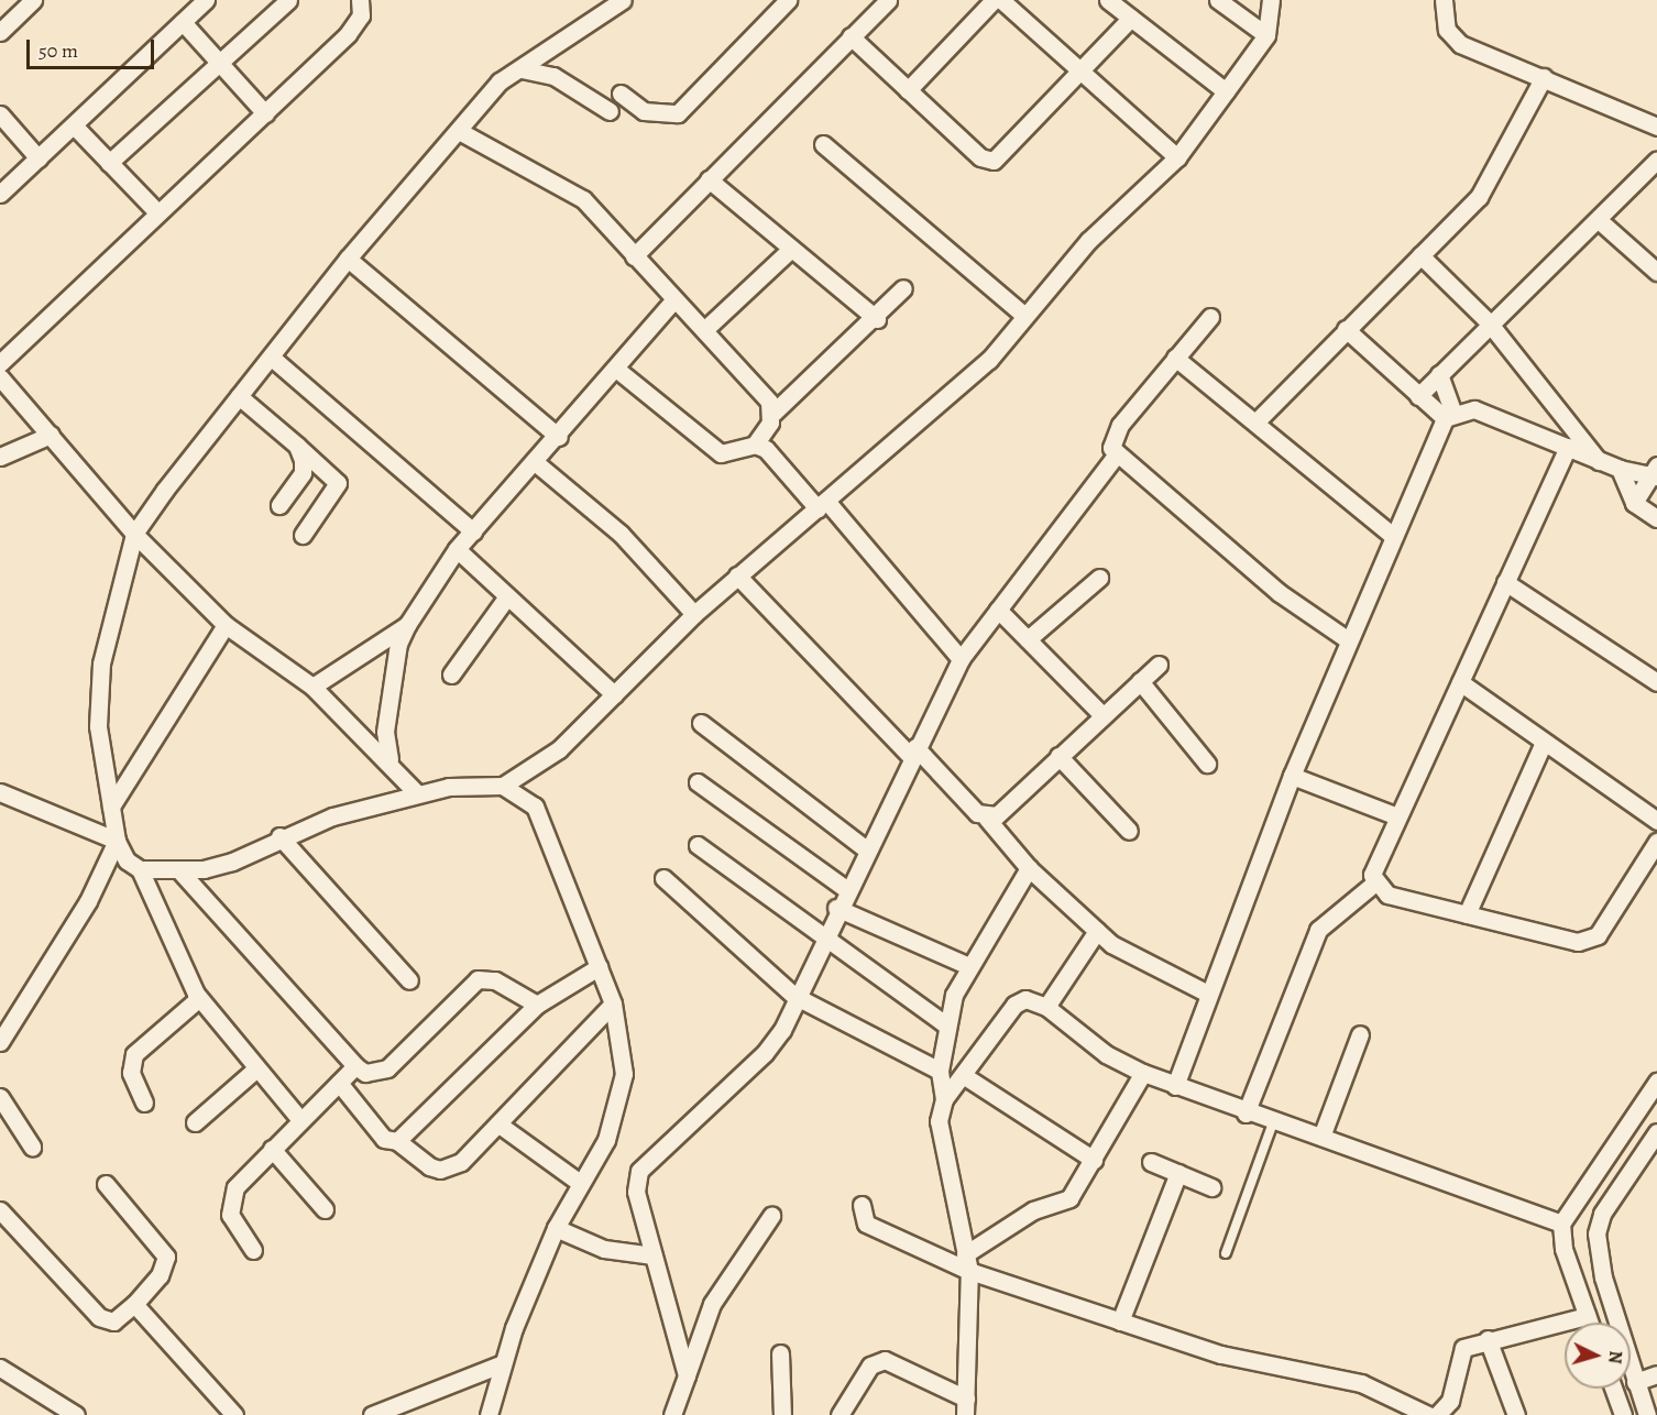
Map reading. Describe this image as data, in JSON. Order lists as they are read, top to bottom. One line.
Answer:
{"scale_bar":"50 m","north":"right"}
